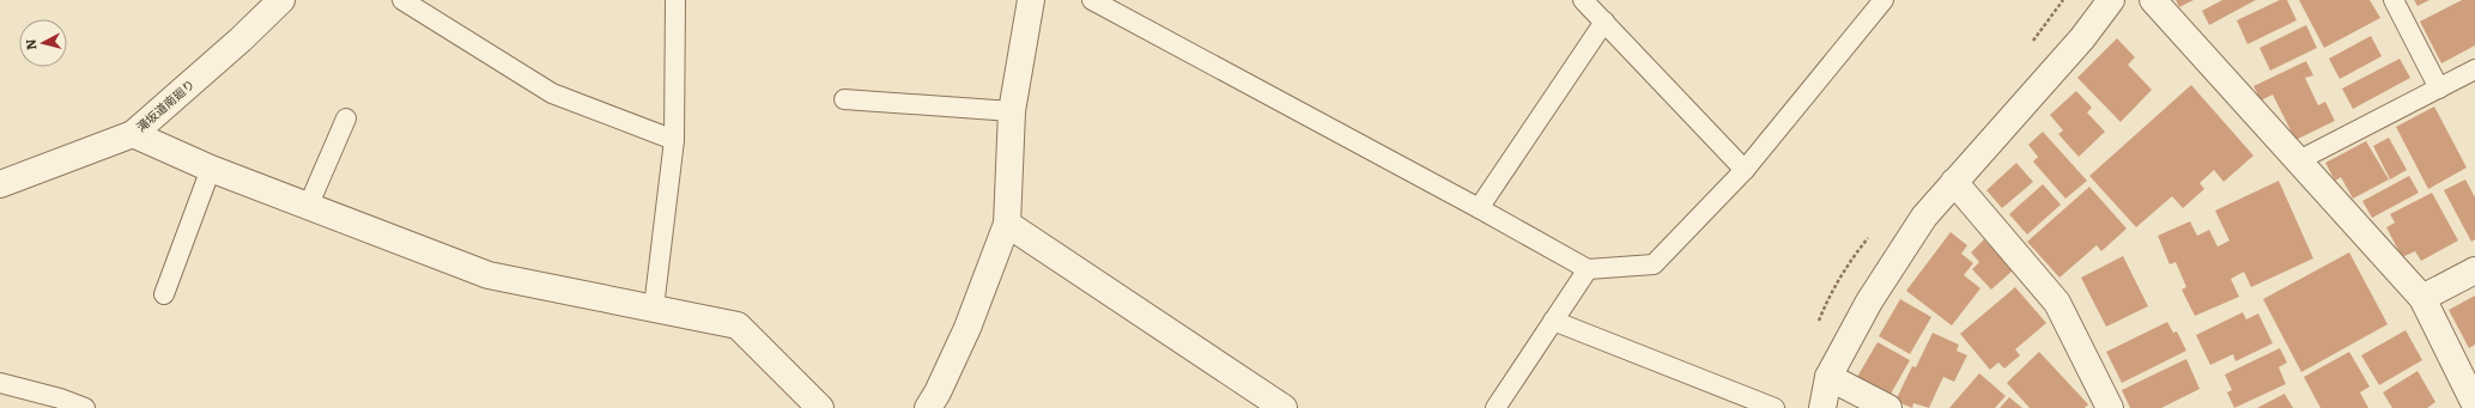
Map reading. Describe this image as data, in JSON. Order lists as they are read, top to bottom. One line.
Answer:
{"streets":{"street":["滝坂道南廻り"]},"north":"left"}
